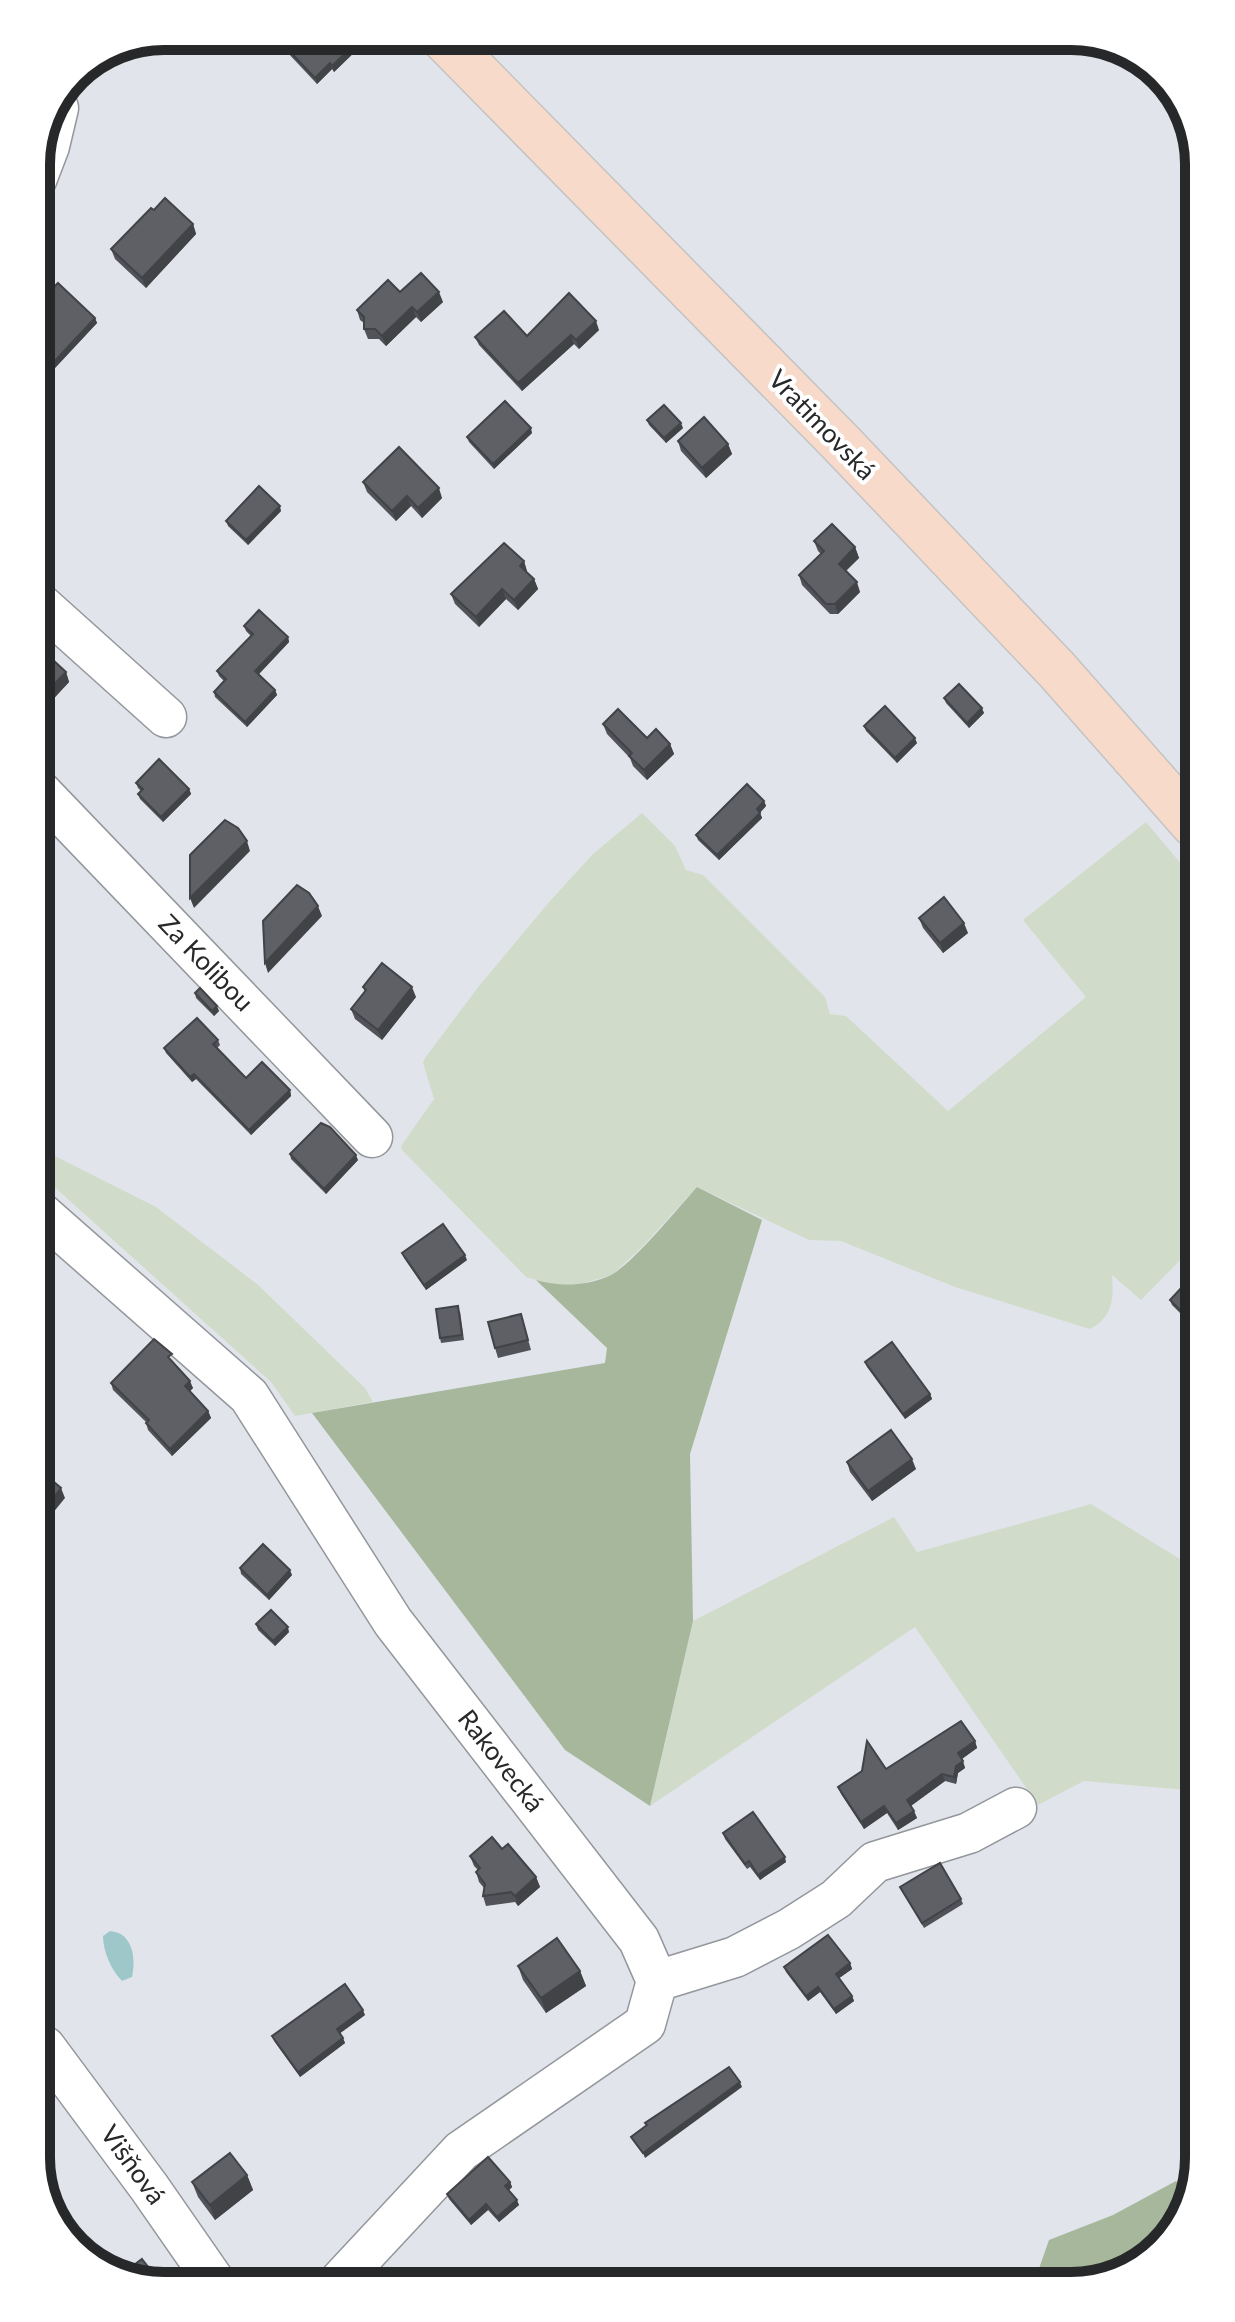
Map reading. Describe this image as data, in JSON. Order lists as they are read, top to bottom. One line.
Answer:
{"streets":{"main road":["Vratimovská"],"street":["Za Kolibou","Rakovecká","Višňová"]}}
